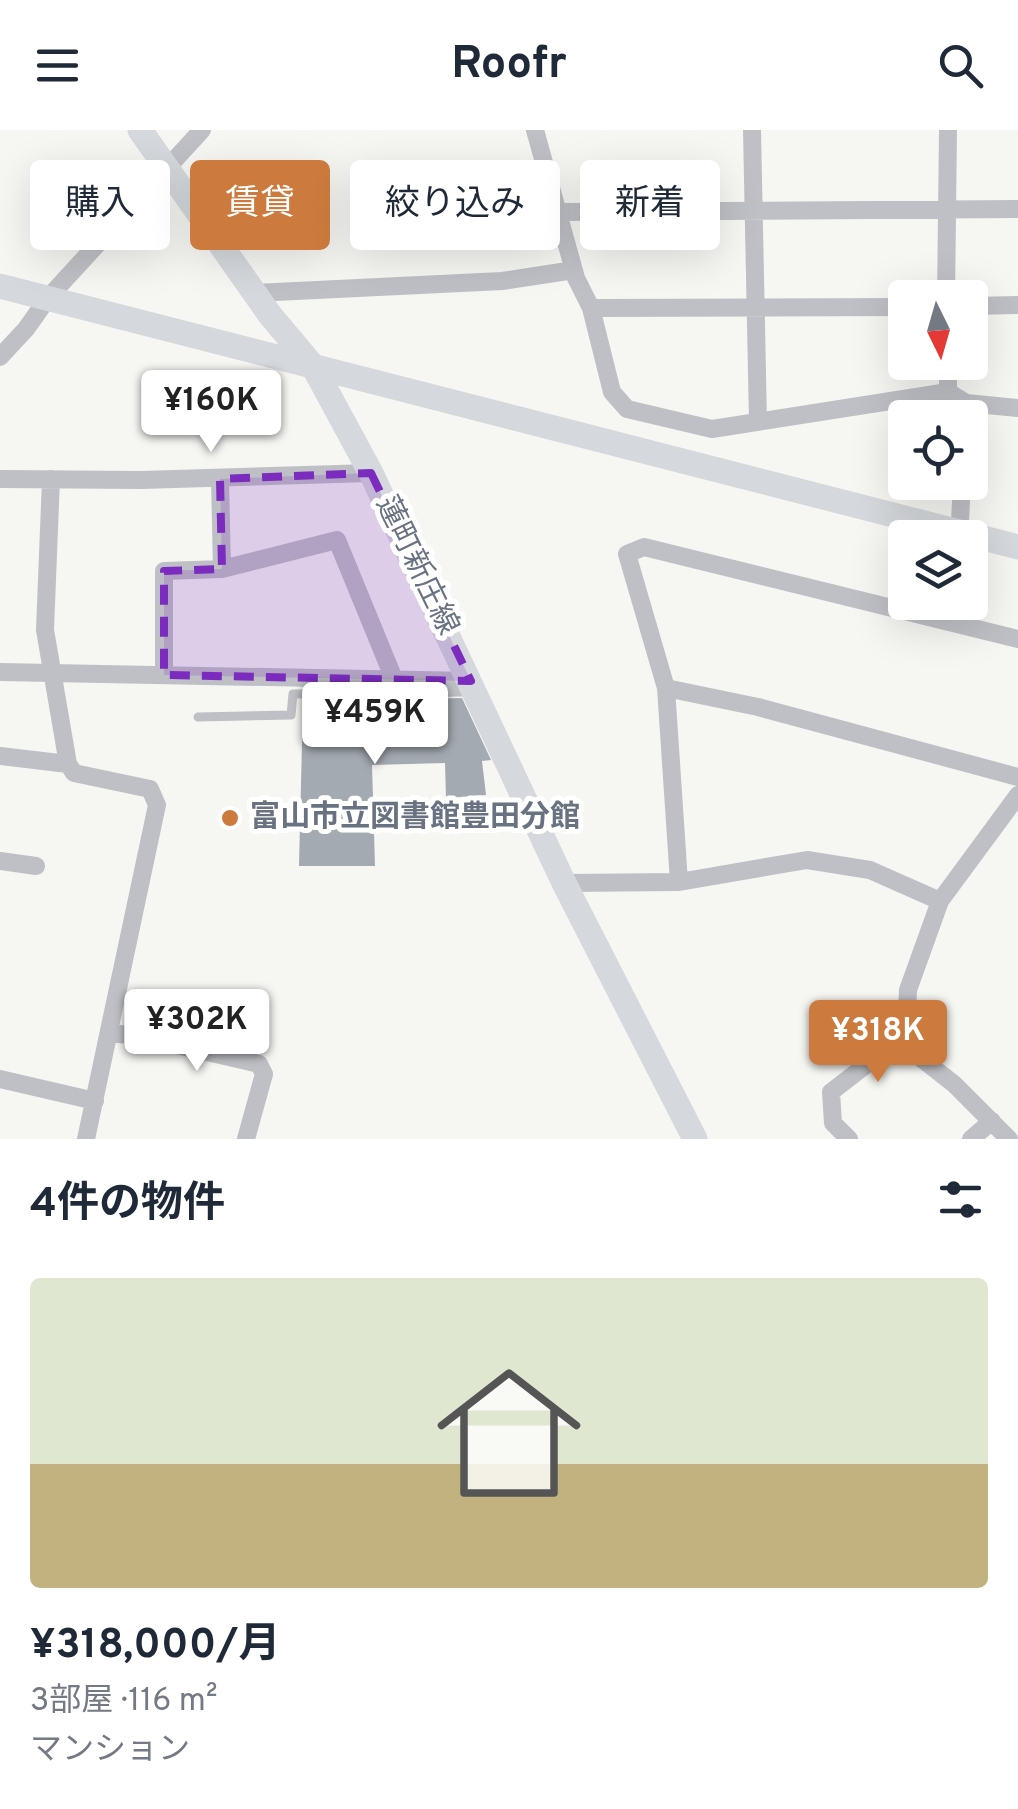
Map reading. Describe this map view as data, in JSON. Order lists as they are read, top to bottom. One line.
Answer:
{"streets":{"main road":["蓮町新庄線"]},"places":["富山市立図書館豊田分館"],"north":"bottom","page":{"header":"Roofr","chip":["購入","賃貸","絞り込み","新着"],"price":["¥160K","¥459K","¥302K","¥318K"],"heading":"4件の物件","list":[{"name":"¥318,000/月","note":"3部屋 · 116 m² · マンション"}]}}
